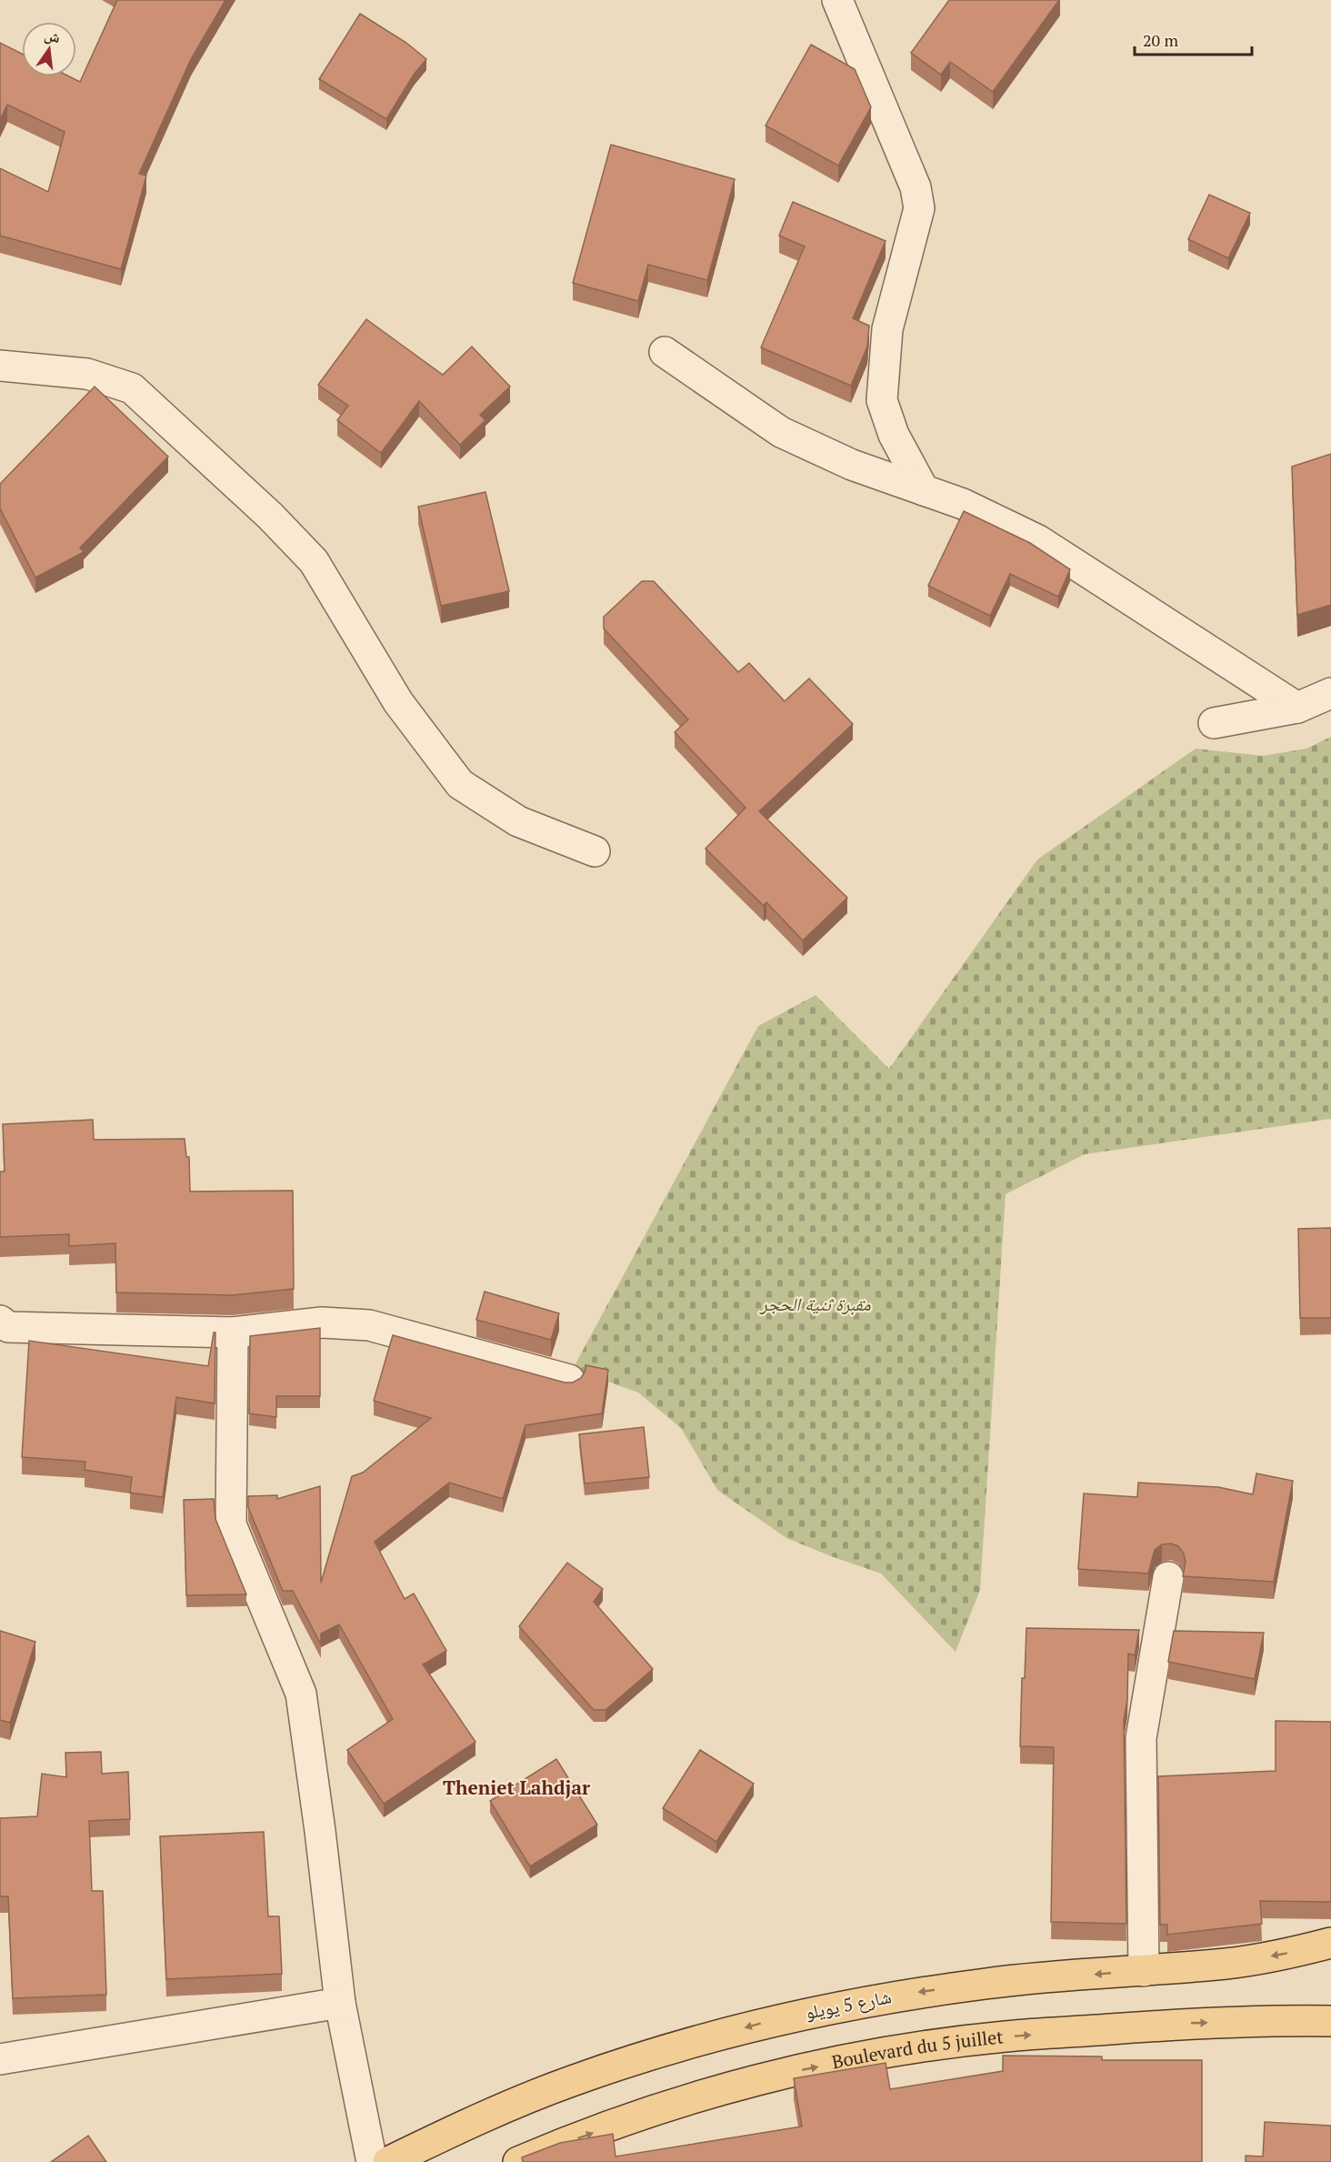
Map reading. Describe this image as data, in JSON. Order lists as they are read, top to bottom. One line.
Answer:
{"streets":{"main road":["شارع 5 يويلو","Boulevard du 5 juillet"]},"one_way":["شارع 5 يويلو","Boulevard du 5 juillet"],"districts":["Theniet Lahdjar"],"parks":["مقبرة ثنية الحجر"],"scale_bar":"20 m","north":"top"}
